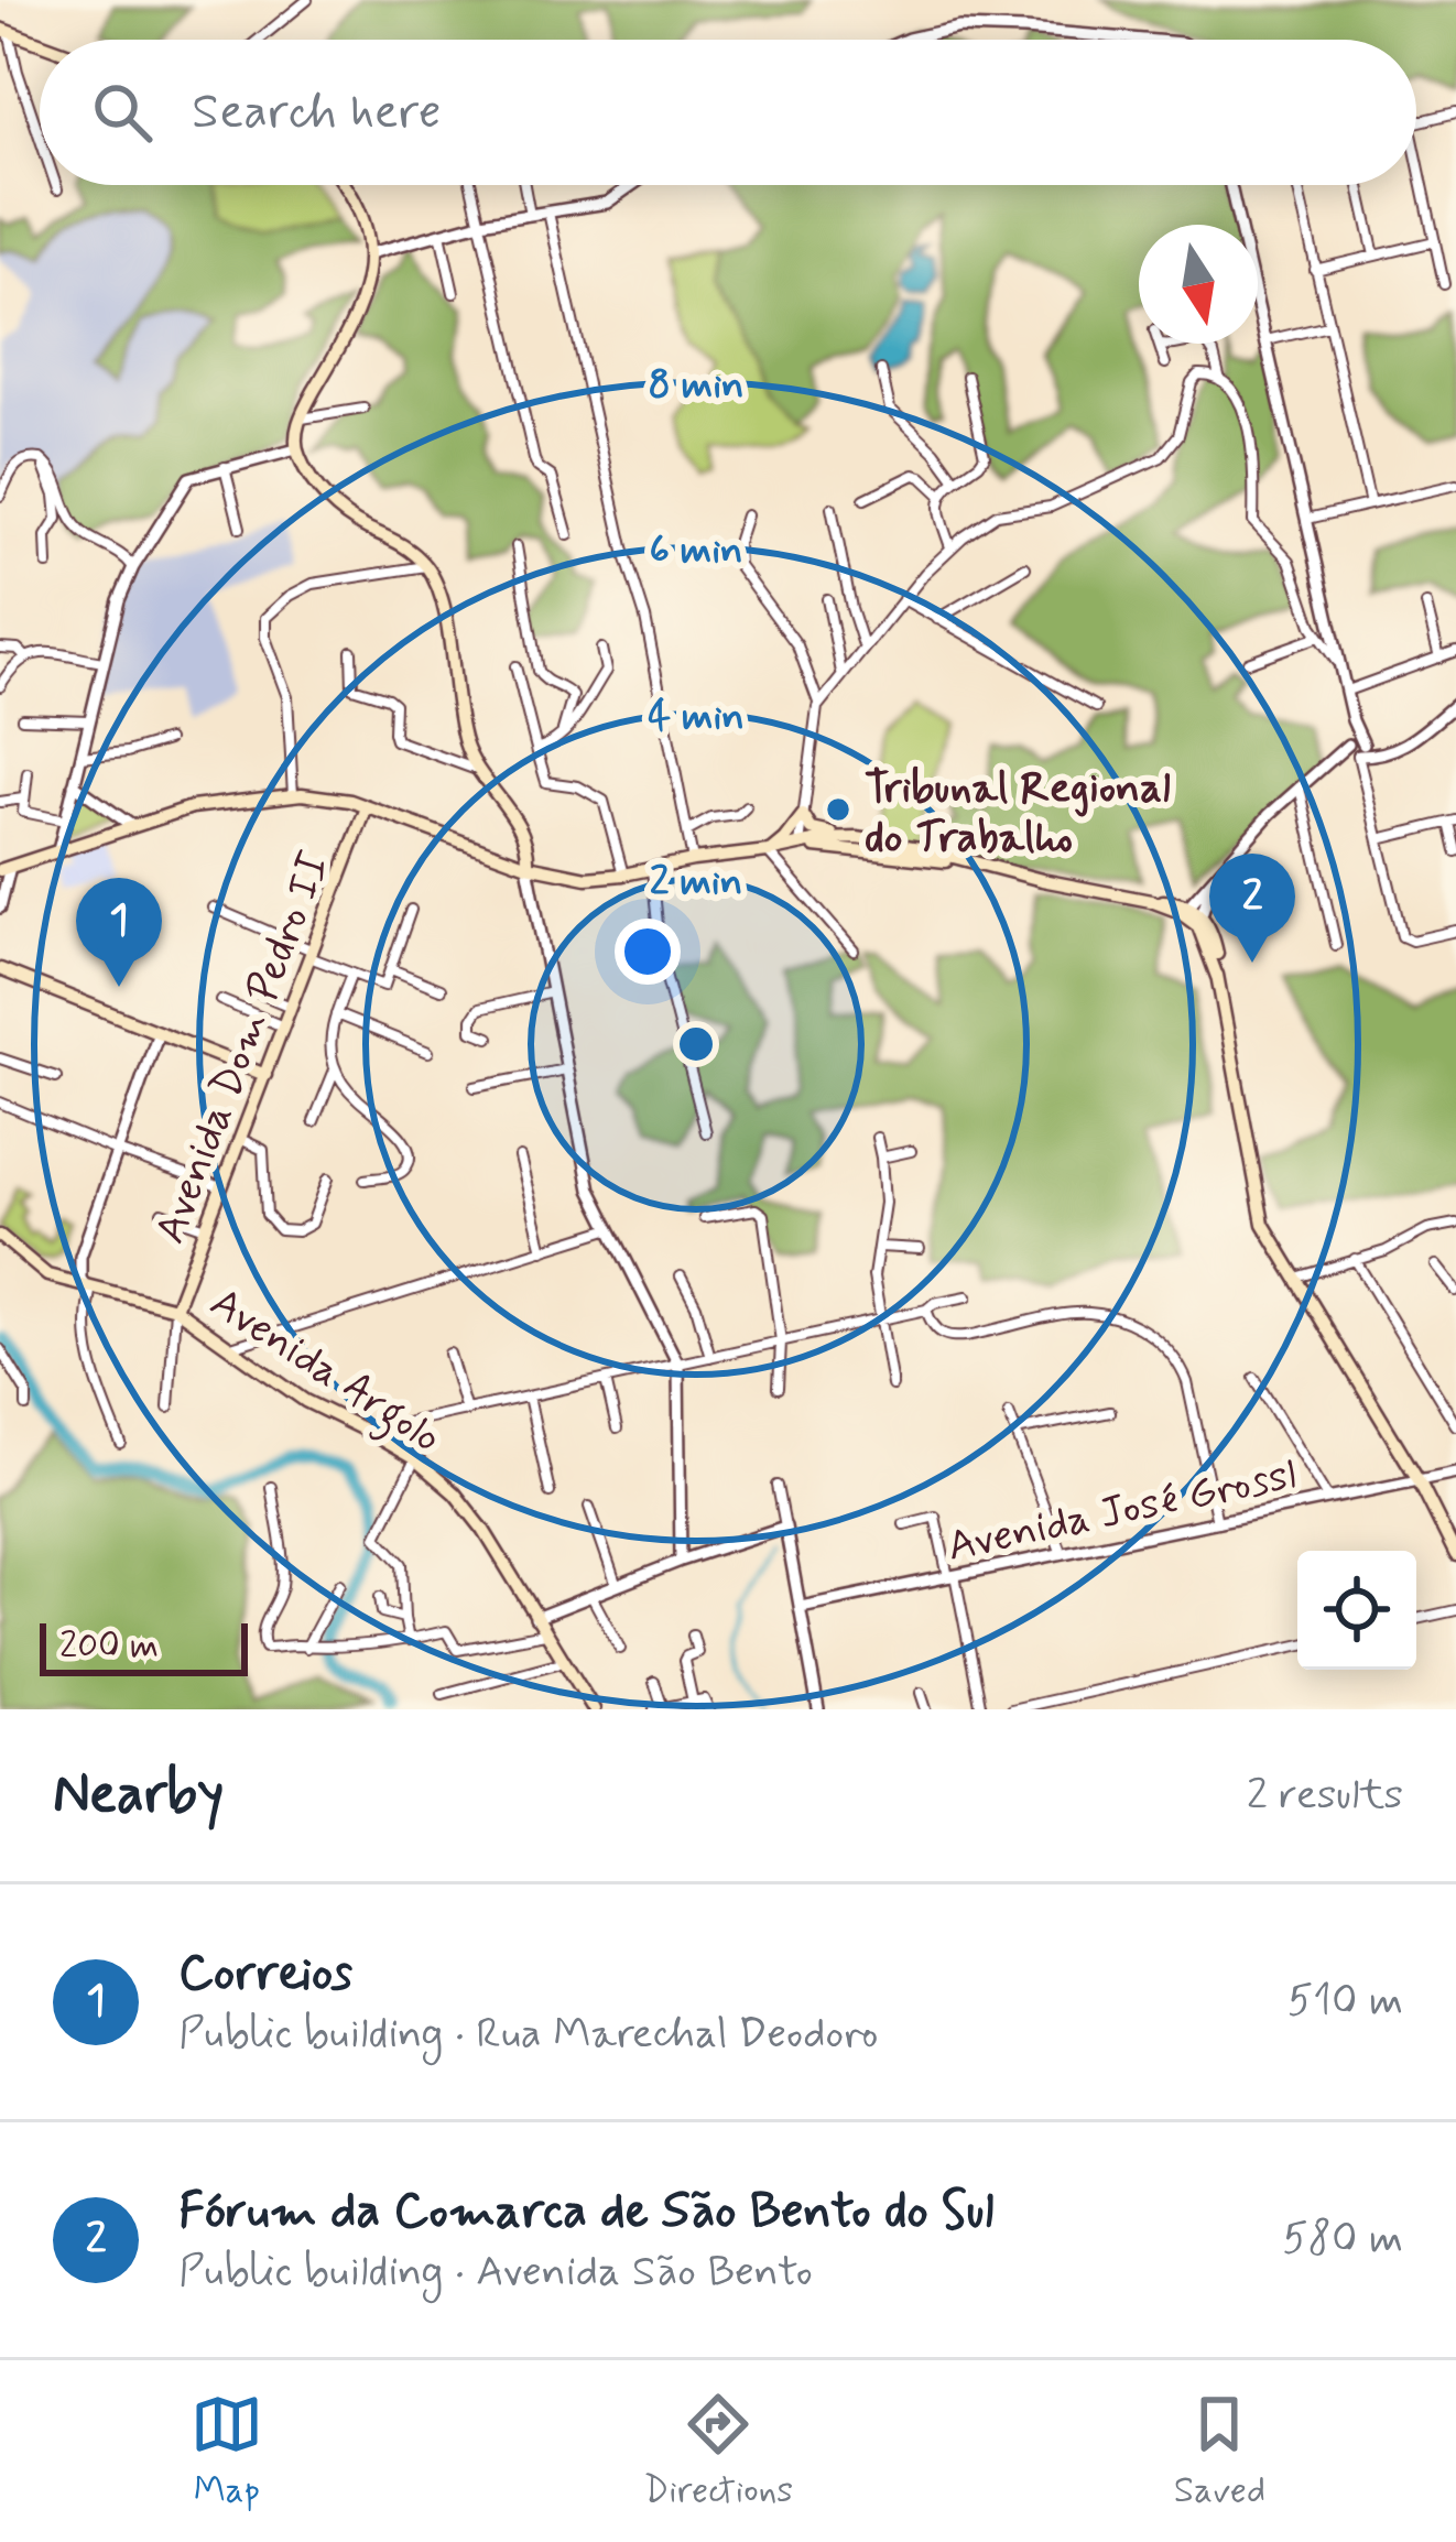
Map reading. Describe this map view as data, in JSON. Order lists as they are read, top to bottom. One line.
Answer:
{"streets":{"main road":["Avenida Dom Pedro II","Avenida Argolo"],"street":["Avenida José Grossl"]},"crossings":[["Avenida Dom Pedro II","Avenida Argolo"]],"places":["Tribunal Regional do Trabalho"],"scale_bar":"200 m","north":"bottom","page":{"search":"Search here","pins":["2","1"],"scale":"200 m","heading":["Nearby","2 results"],"list":[{"mark":"1","name":"Correios","note":"Public building · Rua Marechal Deodoro","value":"510 m"},{"mark":"2","name":"Fórum da Comarca de São Bento do Sul","note":"Public building · Avenida São Bento","value":"580 m"}],"nav":["Map","Directions","Saved"]},"rings":["8 min","6 min","4 min","2 min"]}
